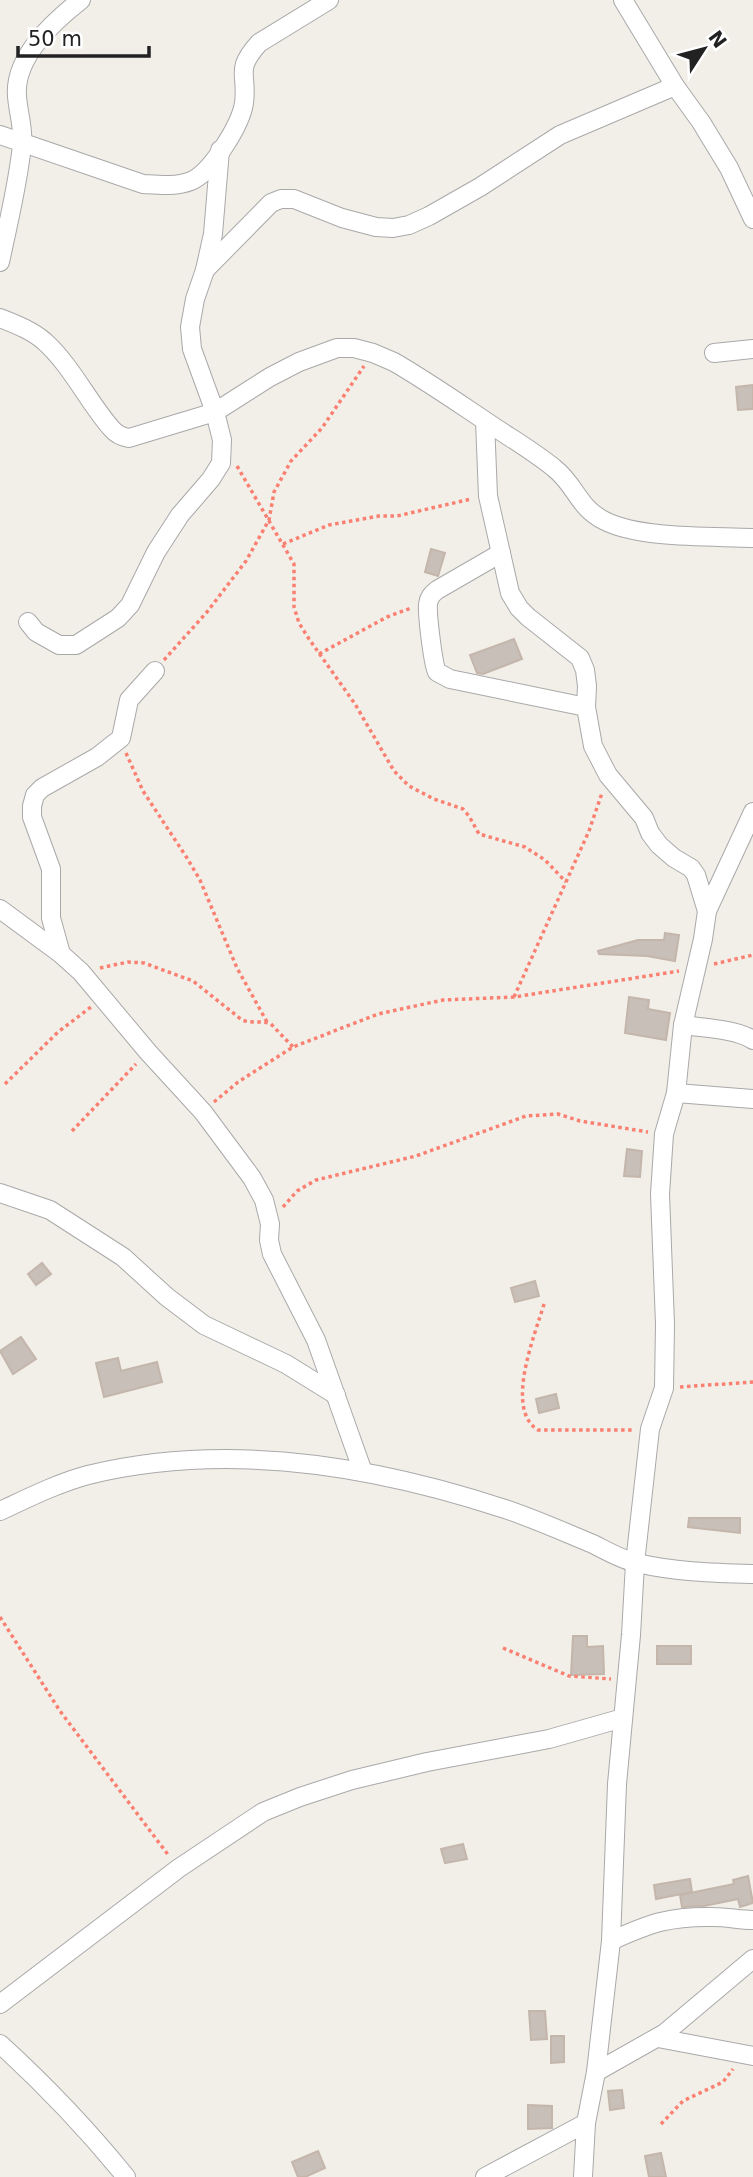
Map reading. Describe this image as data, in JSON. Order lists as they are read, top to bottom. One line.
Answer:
{"scale_bar":"50 m","north":"top right"}
